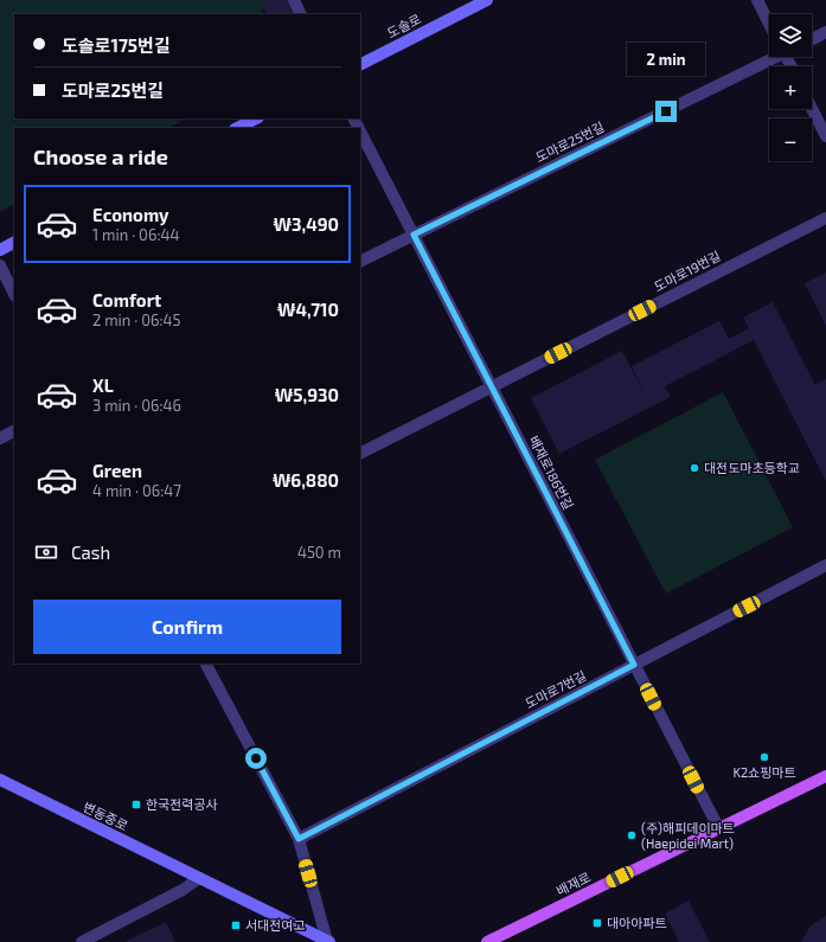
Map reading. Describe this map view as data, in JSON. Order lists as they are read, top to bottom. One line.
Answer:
{"streets":{"main road":["배재로"],"street":["도솔로","도마로25번길","도마로19번길","배재로186번길","도마로7번길","변동중로"]},"crossings":[["도마로25번길","배재로186번길"],["도마로19번길","배재로186번길"],["배재로186번길","도마로7번길"],["배재로186번길","배재로"]],"places":{"other":["대전도마초등학교","K2쇼핑마트","(주)해피데이마트 (Haepidei Mart)"],"transit":["한국전력공사","대아아파트","서대전여고"]},"page":{"map_buttons":["+","−"],"banner":["도솔로175번길","도마로25번길"],"bubble":"2 min","heading":"Choose a ride","list":[{"name":"Economy","note":"1 min · 06:44","value":"₩3,490"},{"name":"Comfort","note":"2 min · 06:45","value":"₩4,710"},{"name":"XL","note":"3 min · 06:46","value":"₩5,930"},{"name":"Green","note":"4 min · 06:47","value":"₩6,880"}],"pay":["Cash","450 m"],"buttons":"Confirm"}}
